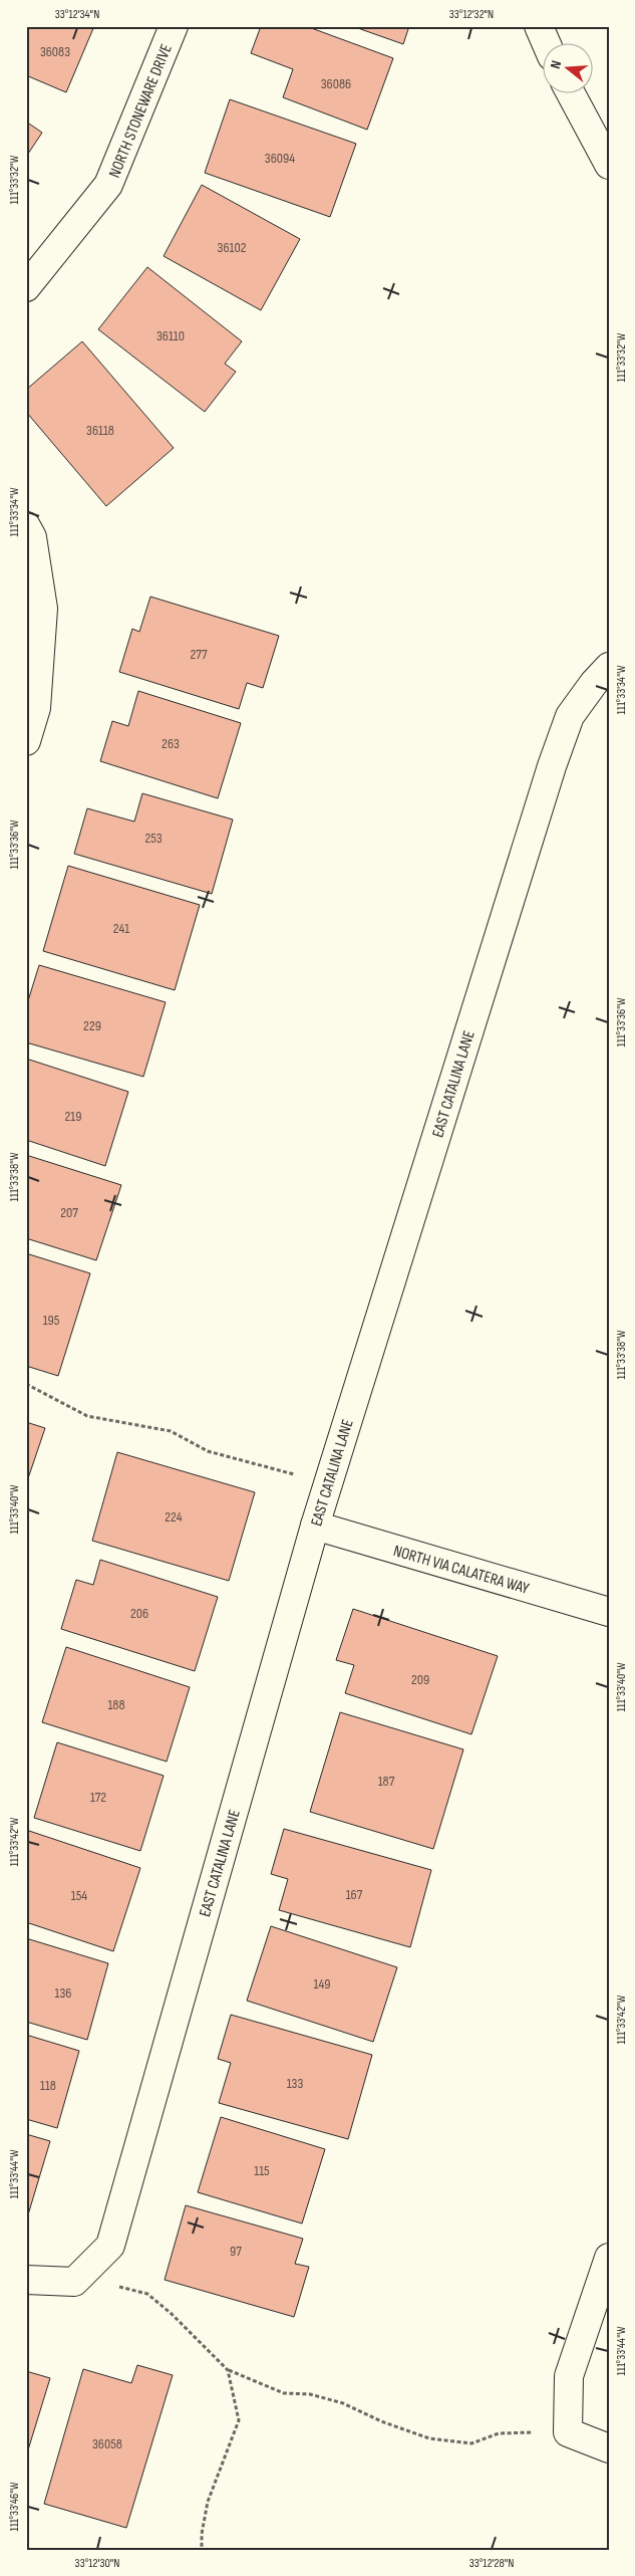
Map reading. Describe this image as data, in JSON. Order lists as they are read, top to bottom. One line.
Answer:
{"streets":{"street":["NORTH STONEWARE DRIVE","EAST CATALINA LANE","NORTH VIA CALATERA WAY"]},"crossings":[["EAST CATALINA LANE","NORTH VIA CALATERA WAY"]],"house_numbers":["36083","36086","36094","36102","36110","36118","277","263","253","241","229","219","207","195","224","206","209","188","187","172","167","154","149","136","133","118","115","97","36058"],"north":"left","coordinates":["33°12'34\"N","33°12'32\"N","111°33'32\"W","111°33'34\"W","111°33'36\"W","111°33'38\"W","111°33'40\"W","111°33'42\"W","111°33'44\"W","111°33'46\"W","33°12'30\"N","33°12'28\"N"]}
